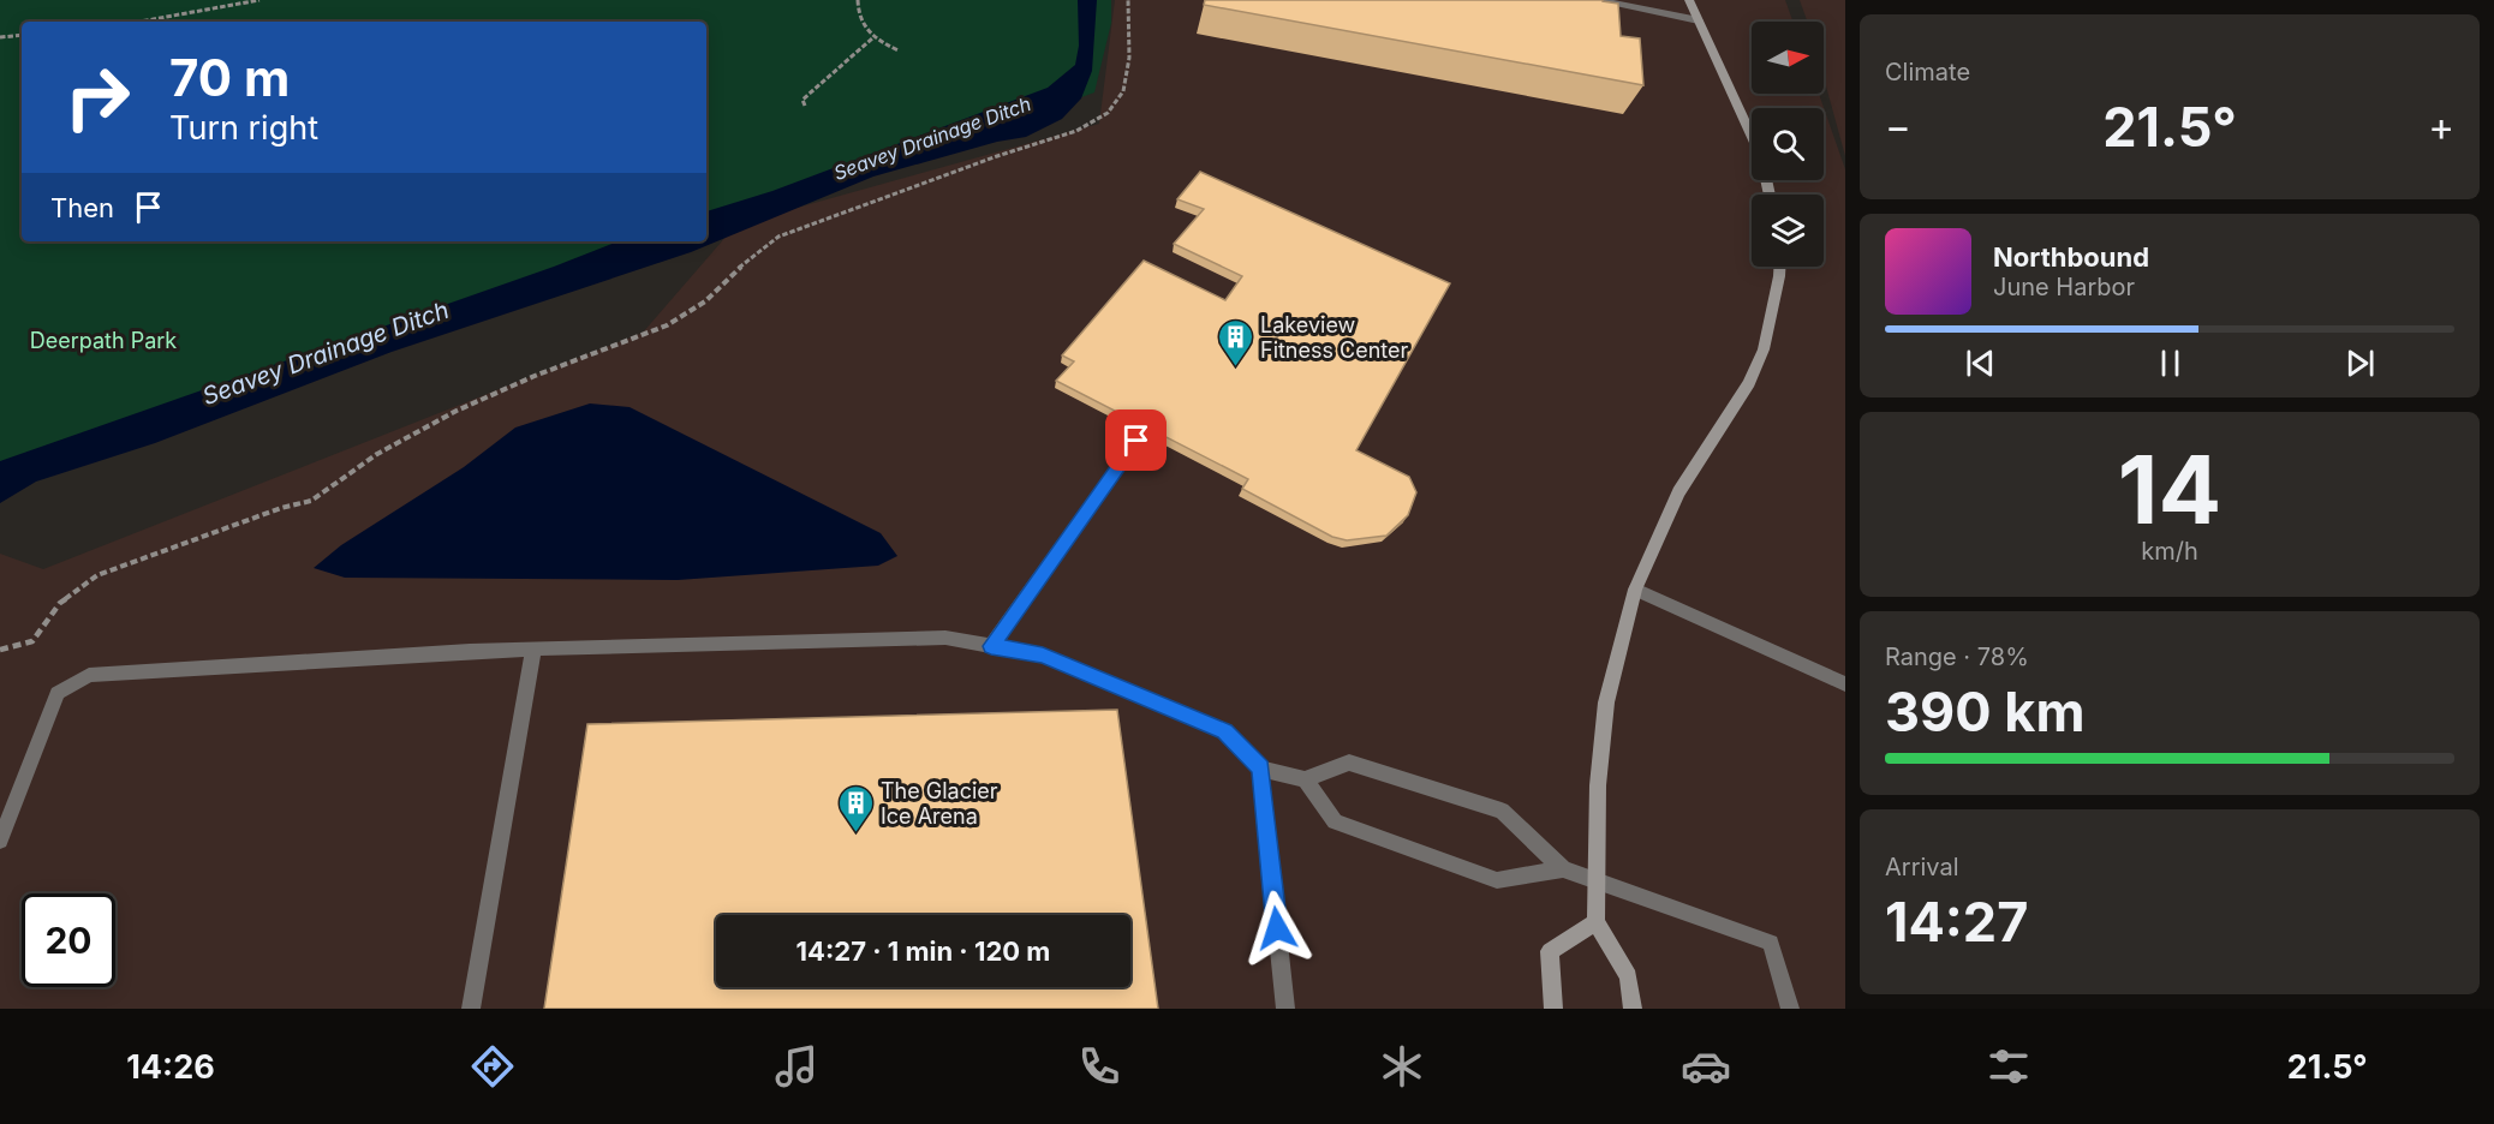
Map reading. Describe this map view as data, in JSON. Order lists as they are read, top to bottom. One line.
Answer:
{"water":["Seavey Drainage Ditch"],"parks":["Deerpath Park"],"places":{"building":["Lakeview Fitness Center","The Glacier Ice Arena"]},"north":"right","page":{"tile":["Climate",["14","km/h"],["Range · 78%","390 km"],["Arrival","14:27"]],"turn":["70 m","Turn right"],"heat":["−","21.5°","+"],"then":"Then","song":["Northbound","June Harbor"],"limit":"20","trip":"14:27 · 1 min · 120 m","tabs":["14:26","21.5°"]}}
